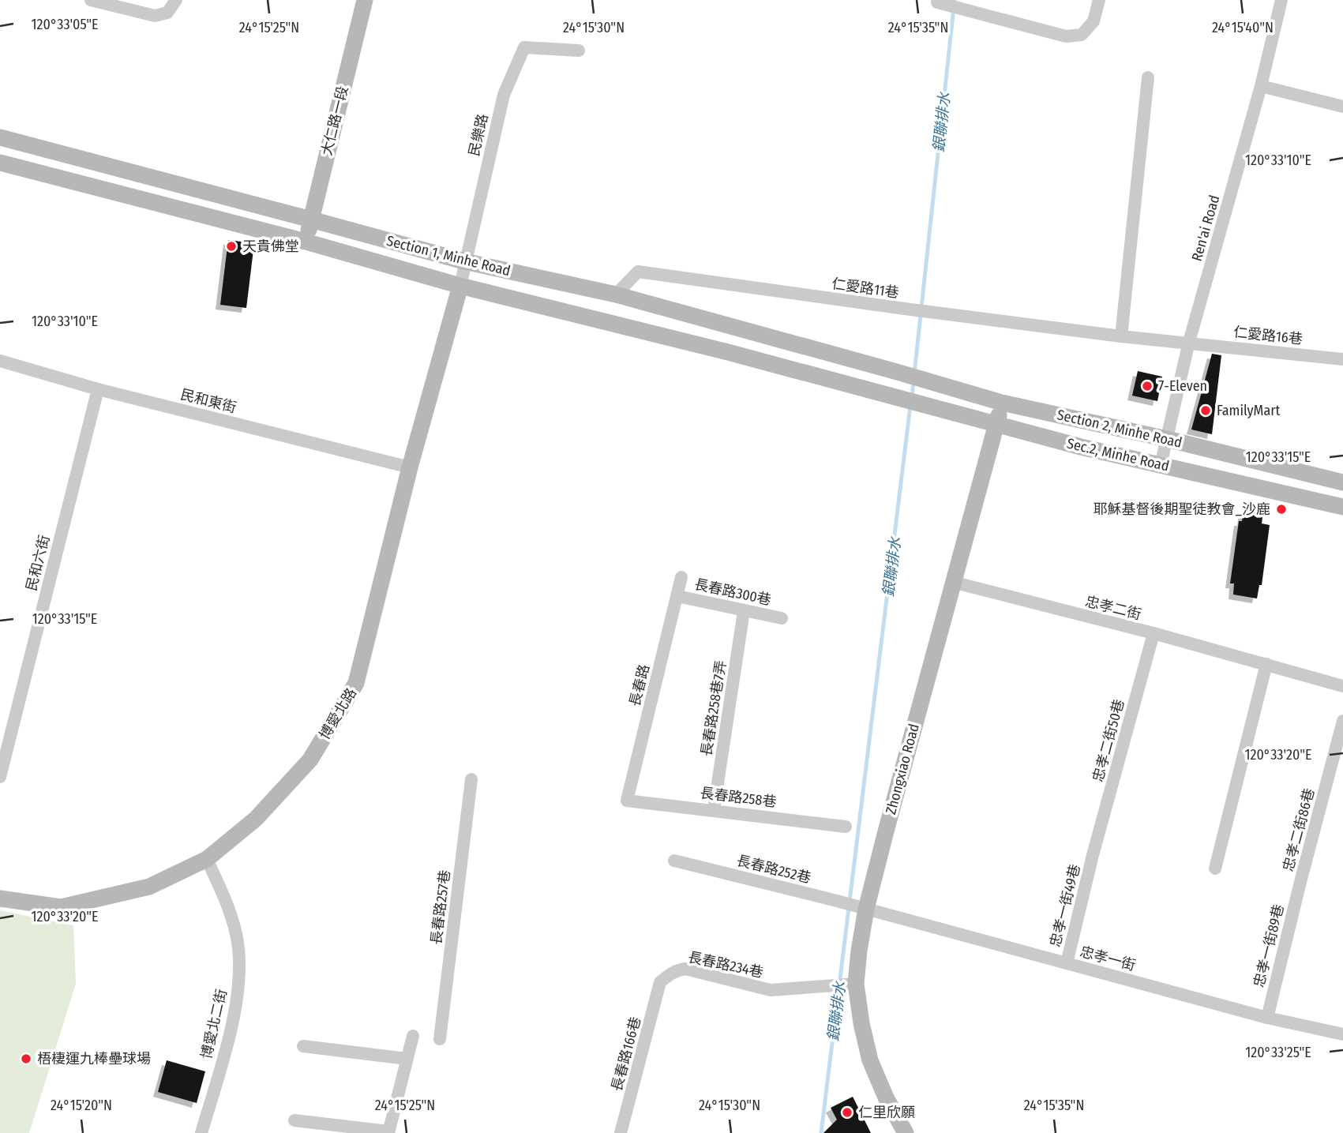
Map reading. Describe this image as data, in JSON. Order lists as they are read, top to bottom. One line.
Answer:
{"streets":{"street":["大仁路一段","民樂路","Ren'ai Road","Section 1, Minhe Road","仁愛路11巷","仁愛路16巷","民和東街","Section 2, Minhe Road","Sec.2, Minhe Road","民和六街","長春路300巷","忠孝二街","長春路","長春路258巷7弄","博愛北路","忠孝二街50巷","Zhongxiao Road","長春路258巷","忠孝二街86巷","長春路252巷","忠孝一街49巷","長春路257巷","忠孝一街89巷","忠孝一街","長春路234巷","博愛北二街","長春路166巷"]},"crossings":[["大仁路一段","Section 1, Minhe Road"],["民樂路","Section 1, Minhe Road"],["民樂路","博愛北路"],["Ren'ai Road","仁愛路11巷"],["Ren'ai Road","仁愛路16巷"],["Ren'ai Road","Section 2, Minhe Road"],["Ren'ai Road","Sec.2, Minhe Road"],["Section 1, Minhe Road","仁愛路11巷"],["Section 1, Minhe Road","Section 2, Minhe Road"],["Section 1, Minhe Road","Sec.2, Minhe Road"],["Section 1, Minhe Road","博愛北路"],["仁愛路11巷","仁愛路16巷"],["民和東街","民和六街"],["民和東街","博愛北路"],["Section 2, Minhe Road","Zhongxiao Road"],["Sec.2, Minhe Road","Zhongxiao Road"],["長春路300巷","長春路"],["長春路300巷","長春路258巷7弄"],["忠孝二街","忠孝二街50巷"],["忠孝二街","Zhongxiao Road"],["長春路","長春路258巷"],["長春路258巷7弄","長春路258巷"],["博愛北路","博愛北二街"],["忠孝二街50巷","忠孝一街49巷"],["Zhongxiao Road","長春路252巷"],["Zhongxiao Road","忠孝一街"],["Zhongxiao Road","長春路234巷"],["忠孝二街86巷","忠孝一街89巷"],["長春路252巷","忠孝一街"],["忠孝一街49巷","忠孝一街"],["忠孝一街89巷","忠孝一街"],["長春路234巷","長春路166巷"]],"water":["銀聯排水"],"places":["天貴佛堂","7-Eleven","FamilyMart","耶穌基督後期聖徒教會_沙鹿","梧棲運九棒壘球場","仁里欣願"],"coordinates":["120°33'05\"E","24°15'25\"N","24°15'30\"N","24°15'35\"N","24°15'40\"N","120°33'10\"E","120°33'15\"E","120°33'20\"E","120°33'25\"E","24°15'20\"N"]}
